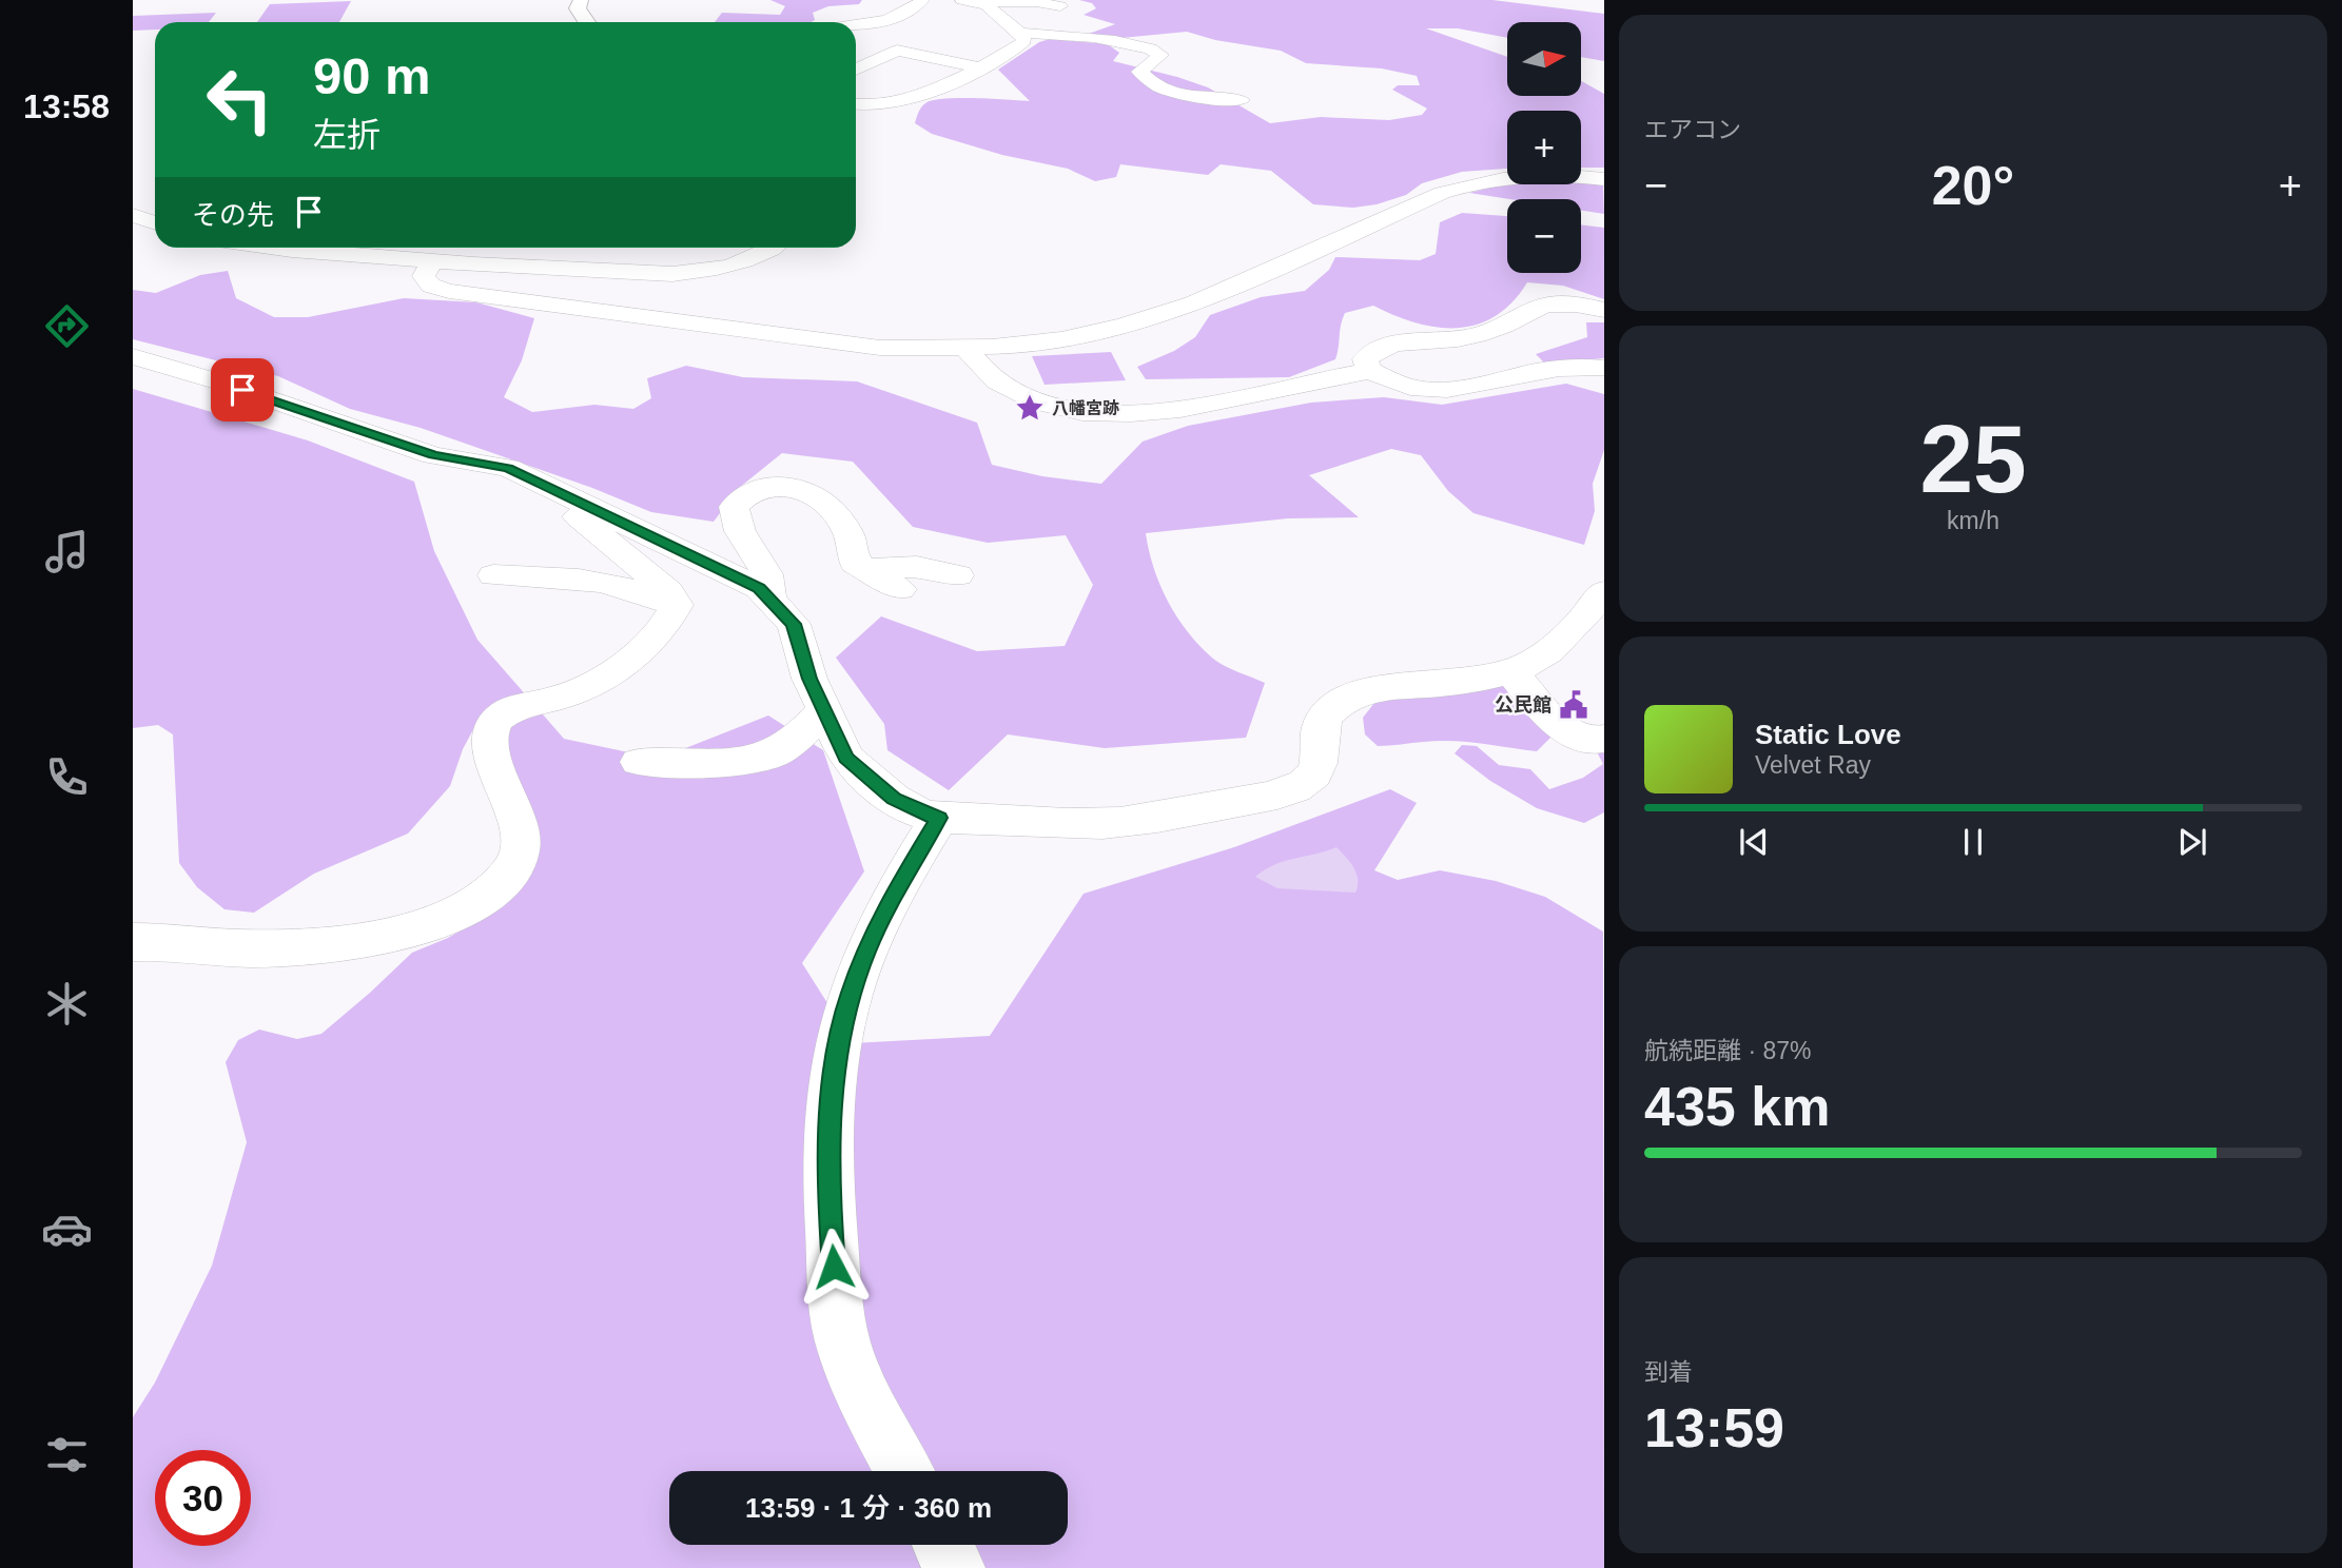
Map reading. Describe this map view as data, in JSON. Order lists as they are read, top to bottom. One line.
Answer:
{"places":{"place":["八幡宮跡"],"public building":["公民館"]},"north":"right","page":{"tabs":"13:58","tile":["エアコン",["25","km/h"],["航続距離 · 87%","435 km"],["到着","13:59"]],"map_buttons":["+","−"],"turn":["90 m","左折"],"heat":["−","20°","+"],"then":"その先","song":["Static Love","Velvet Ray"],"limit":"30","trip":"13:59 · 1 分 · 360 m"}}
